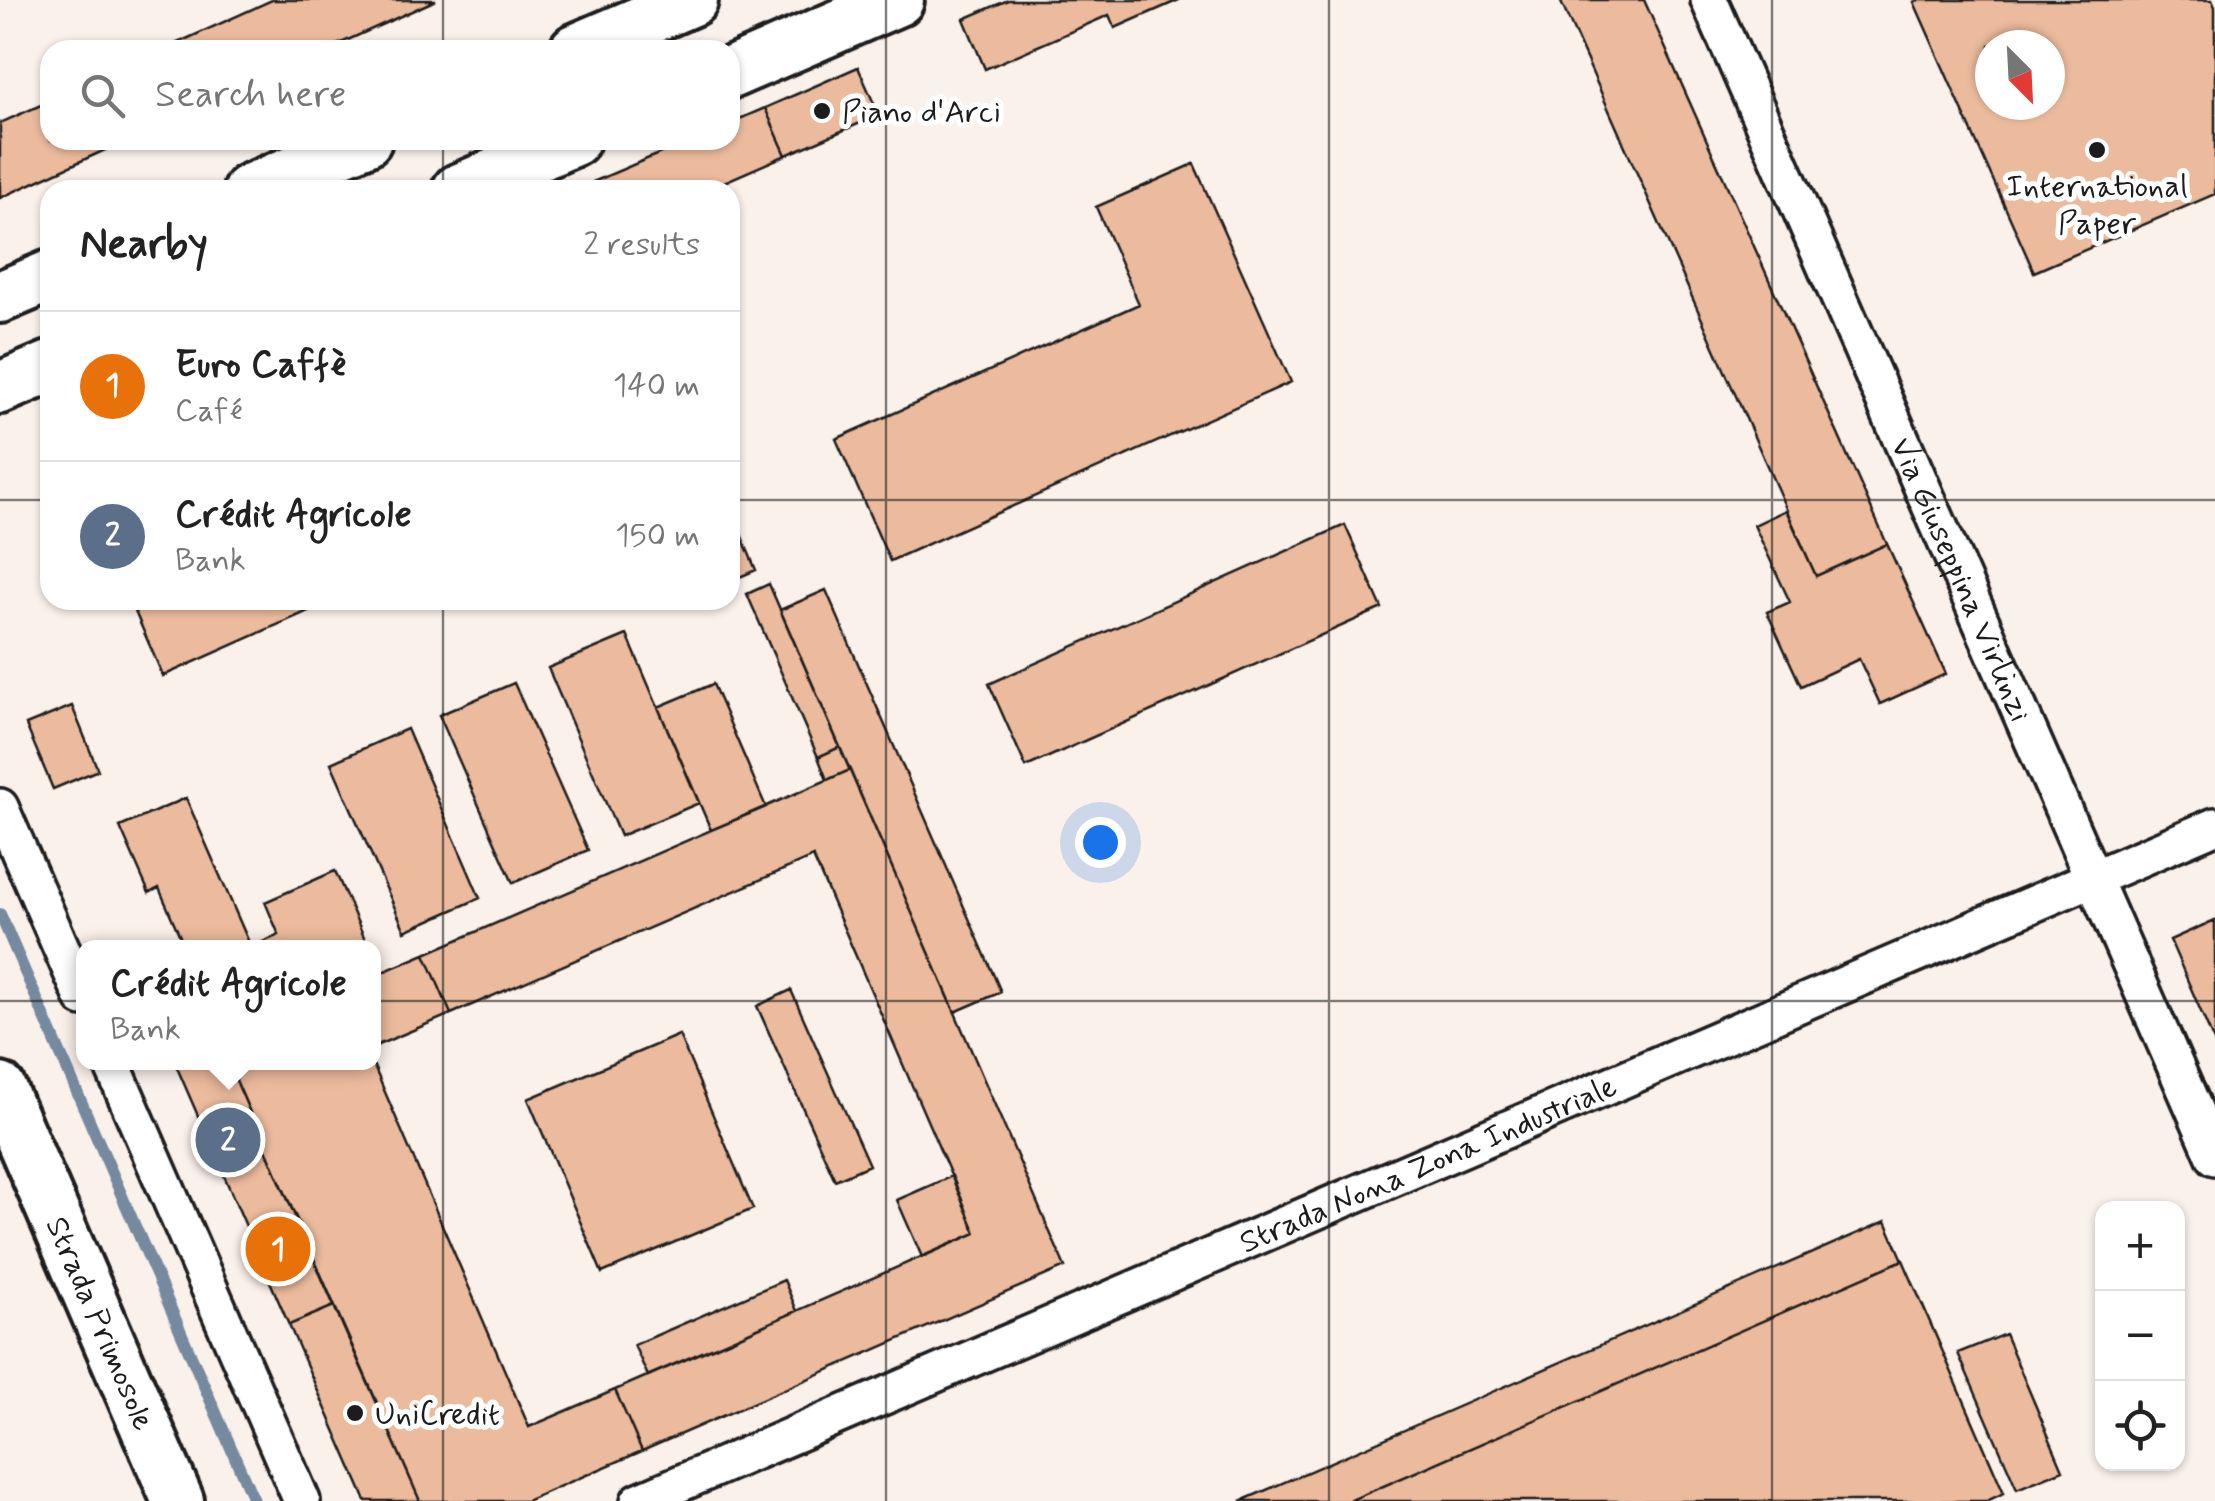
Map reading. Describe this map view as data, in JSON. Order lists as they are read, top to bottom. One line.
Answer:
{"streets":{"main road":["Strada Primosole"],"street":["Via Giuseppina Virlinzi","Strada Nona Zona Industriale"]},"crossings":[["Via Giuseppina Virlinzi","Strada Nona Zona Industriale"]],"places":["Piano d'Arci","International Paper","UniCredit"],"north":"bottom right","page":{"search":"Search here","heading":["Nearby","2 results"],"list":[{"mark":"1","name":"Euro Caffè","note":"Café","value":"140 m"},{"mark":"2","name":"Crédit Agricole","note":"Bank","value":"150 m"}],"popup":["Crédit Agricole","Bank"],"pins":["2","1"],"map_buttons":["+","−"]}}
